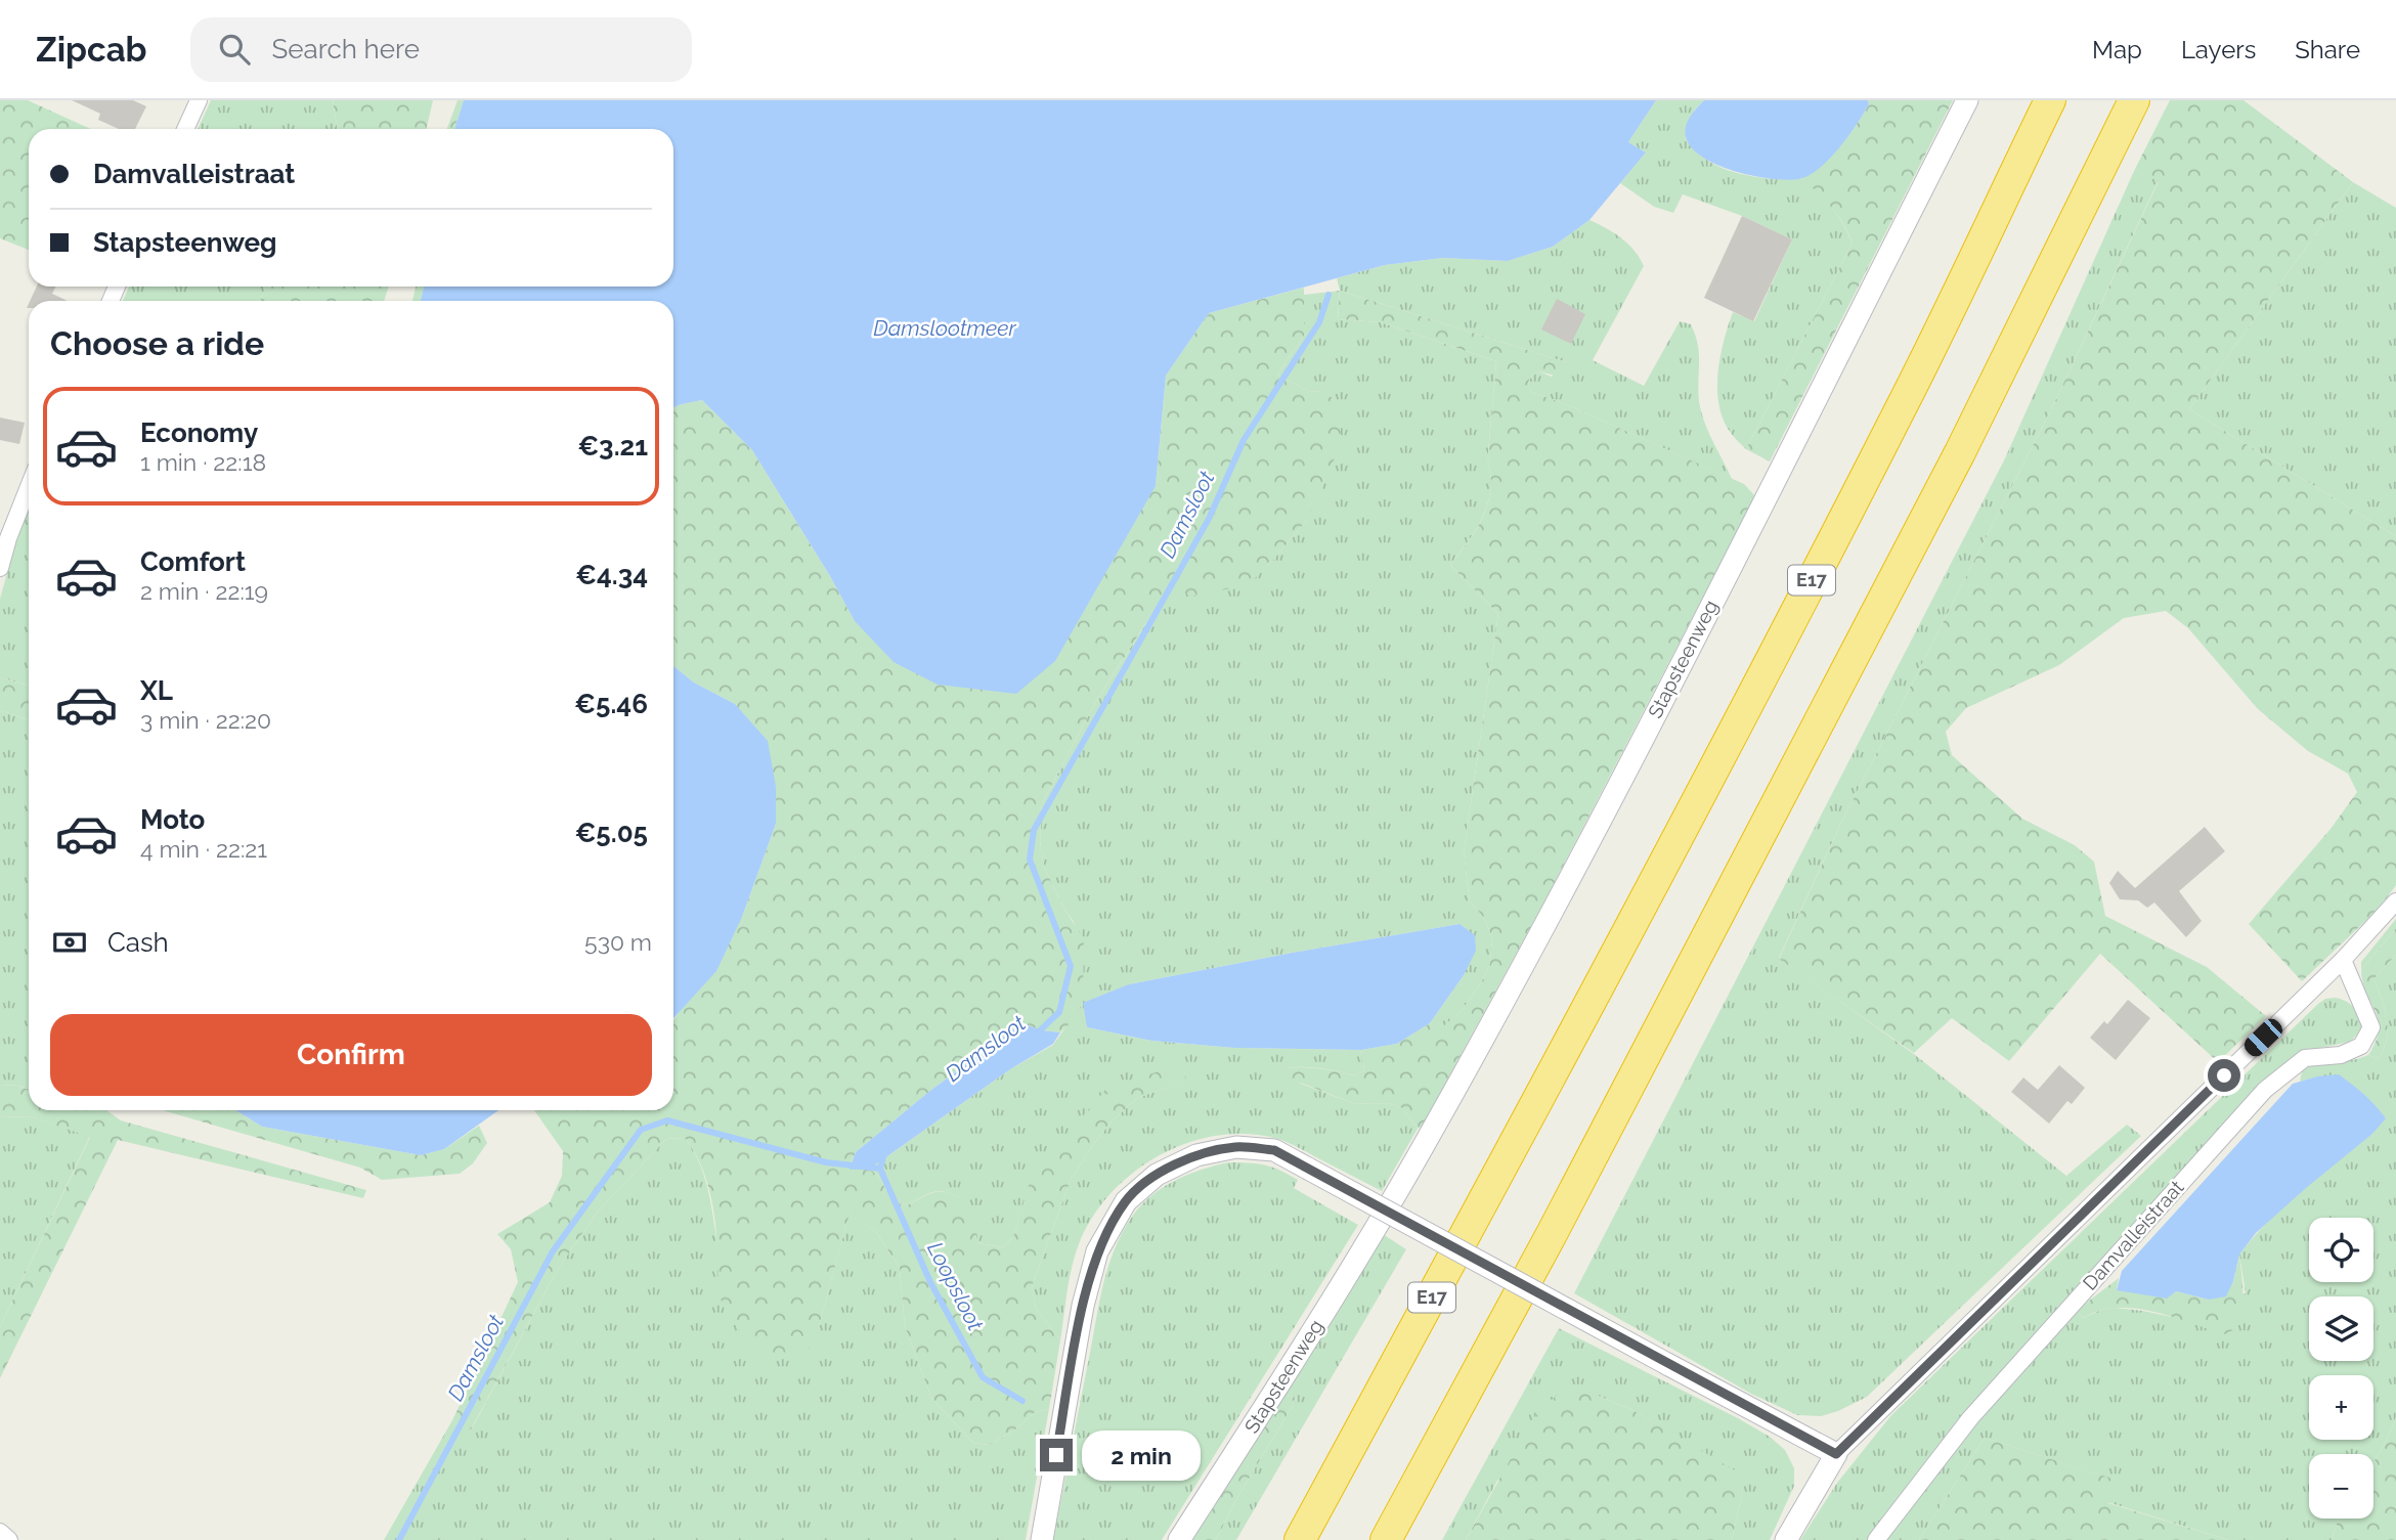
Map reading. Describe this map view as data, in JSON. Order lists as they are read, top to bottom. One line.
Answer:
{"streets":{"highway":["E17"],"street":["Stapsteenweg","Damvalleistraat"]},"water":["Damslootmeer","Damsloot","Loopsloot"],"page":{"header":"Zipcab","search":"Search here","nav":["Map","Layers","Share"],"banner":["Damvalleistraat","Stapsteenweg"],"heading":"Choose a ride","list":[{"name":"Economy","note":"1 min · 22:18","value":"€3.21"},{"name":"Comfort","note":"2 min · 22:19","value":"€4.34"},{"name":"XL","note":"3 min · 22:20","value":"€5.46"},{"name":"Moto","note":"4 min · 22:21","value":"€5.05"}],"pay":["Cash","530 m"],"buttons":"Confirm","map_buttons":["+","−"],"bubble":"2 min"}}
